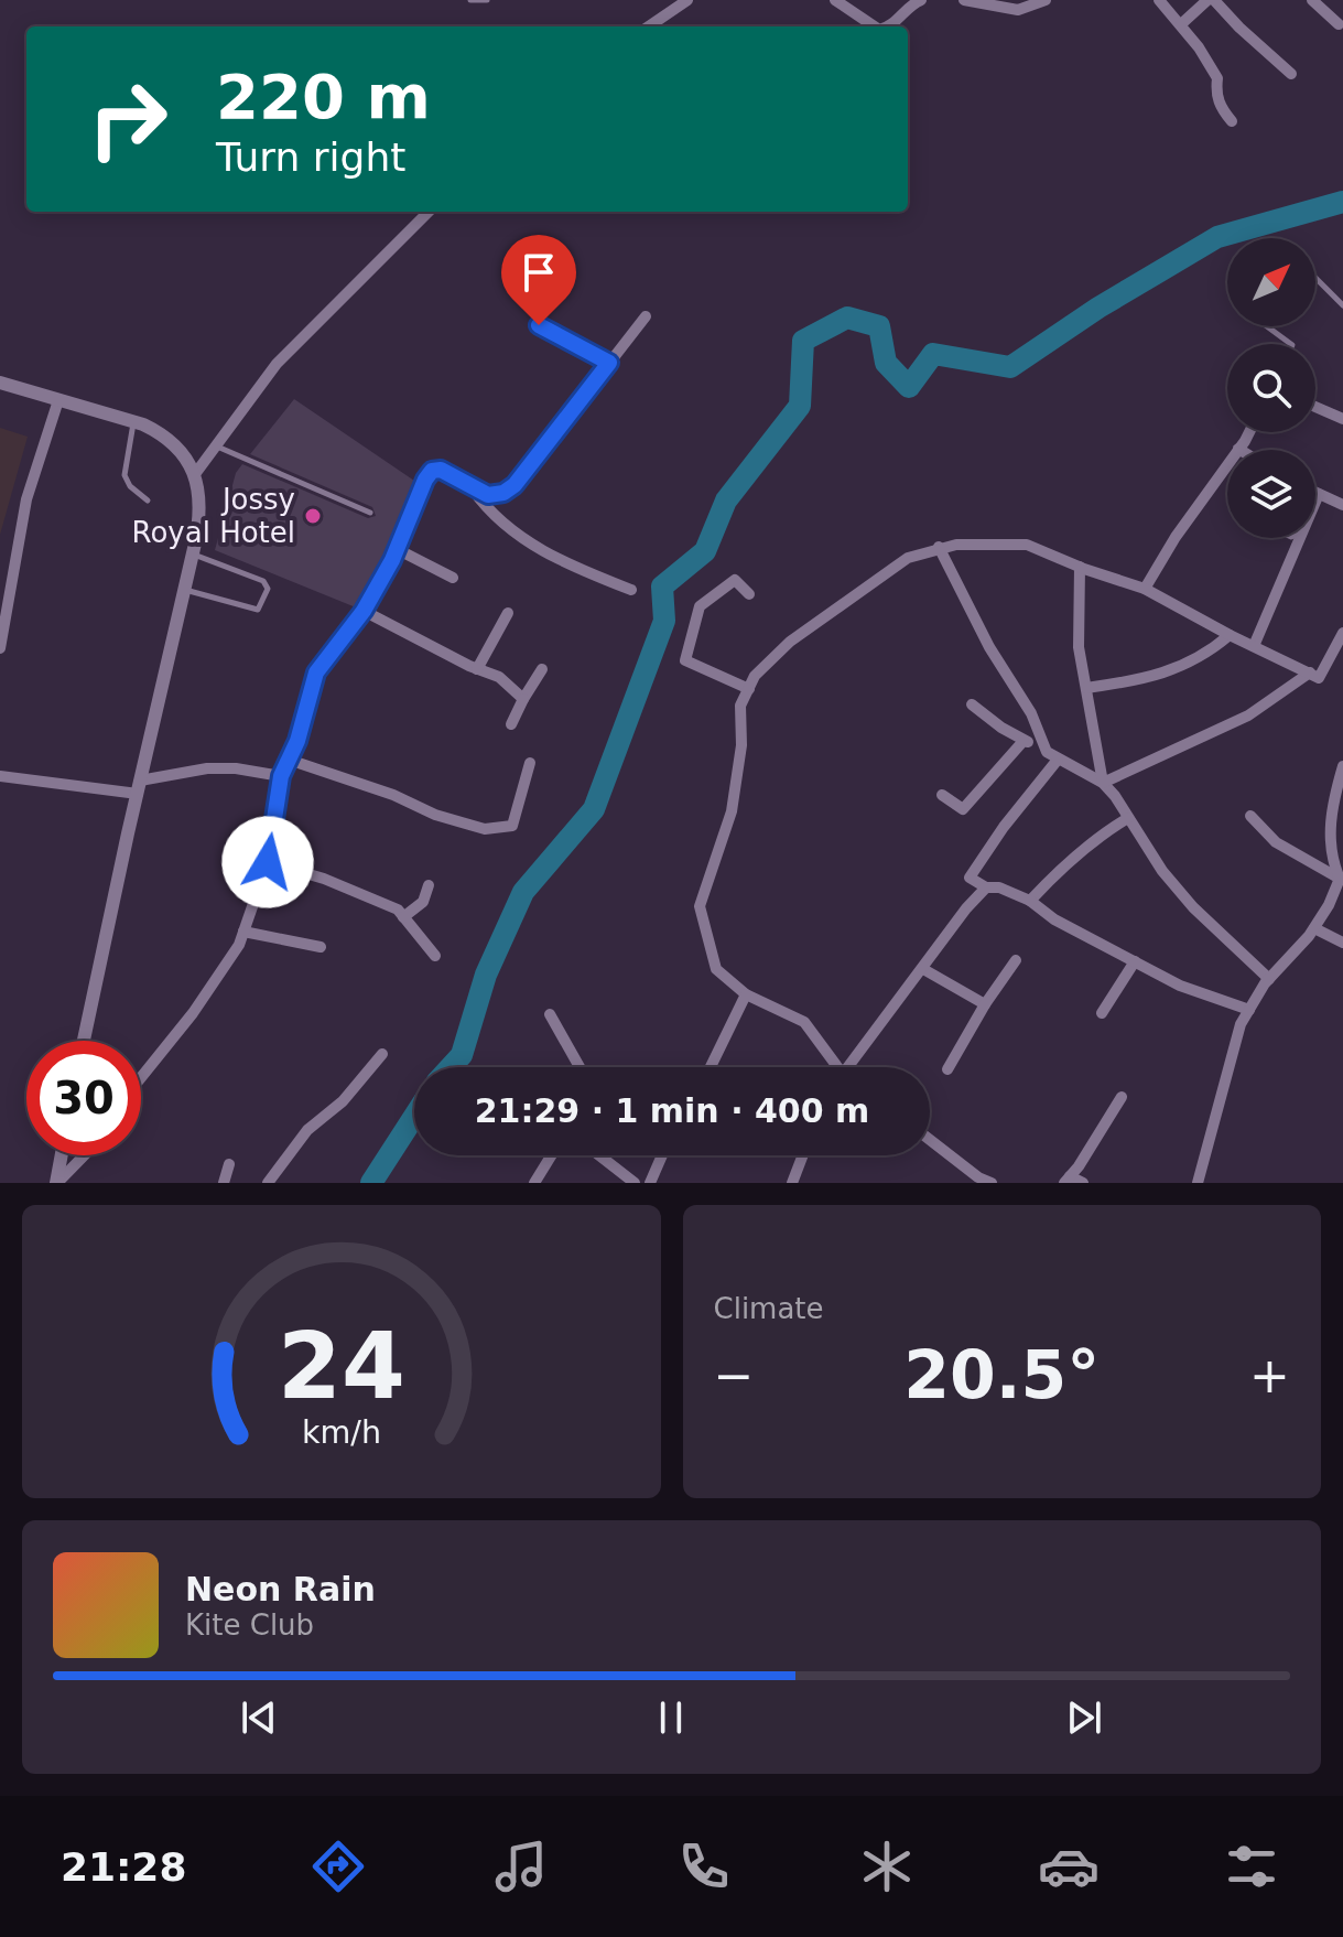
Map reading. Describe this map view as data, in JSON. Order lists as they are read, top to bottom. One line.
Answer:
{"places":["Jossy Royal Hotel"],"north":"top right","page":{"turn":["220 m","Turn right"],"limit":"30","trip":"21:29 · 1 min · 400 m","tile":"Climate","heat":["−","20.5°","+"],"song":["Neon Rain","Kite Club"],"tabs":"21:28","gauge":["24","km/h"]}}
